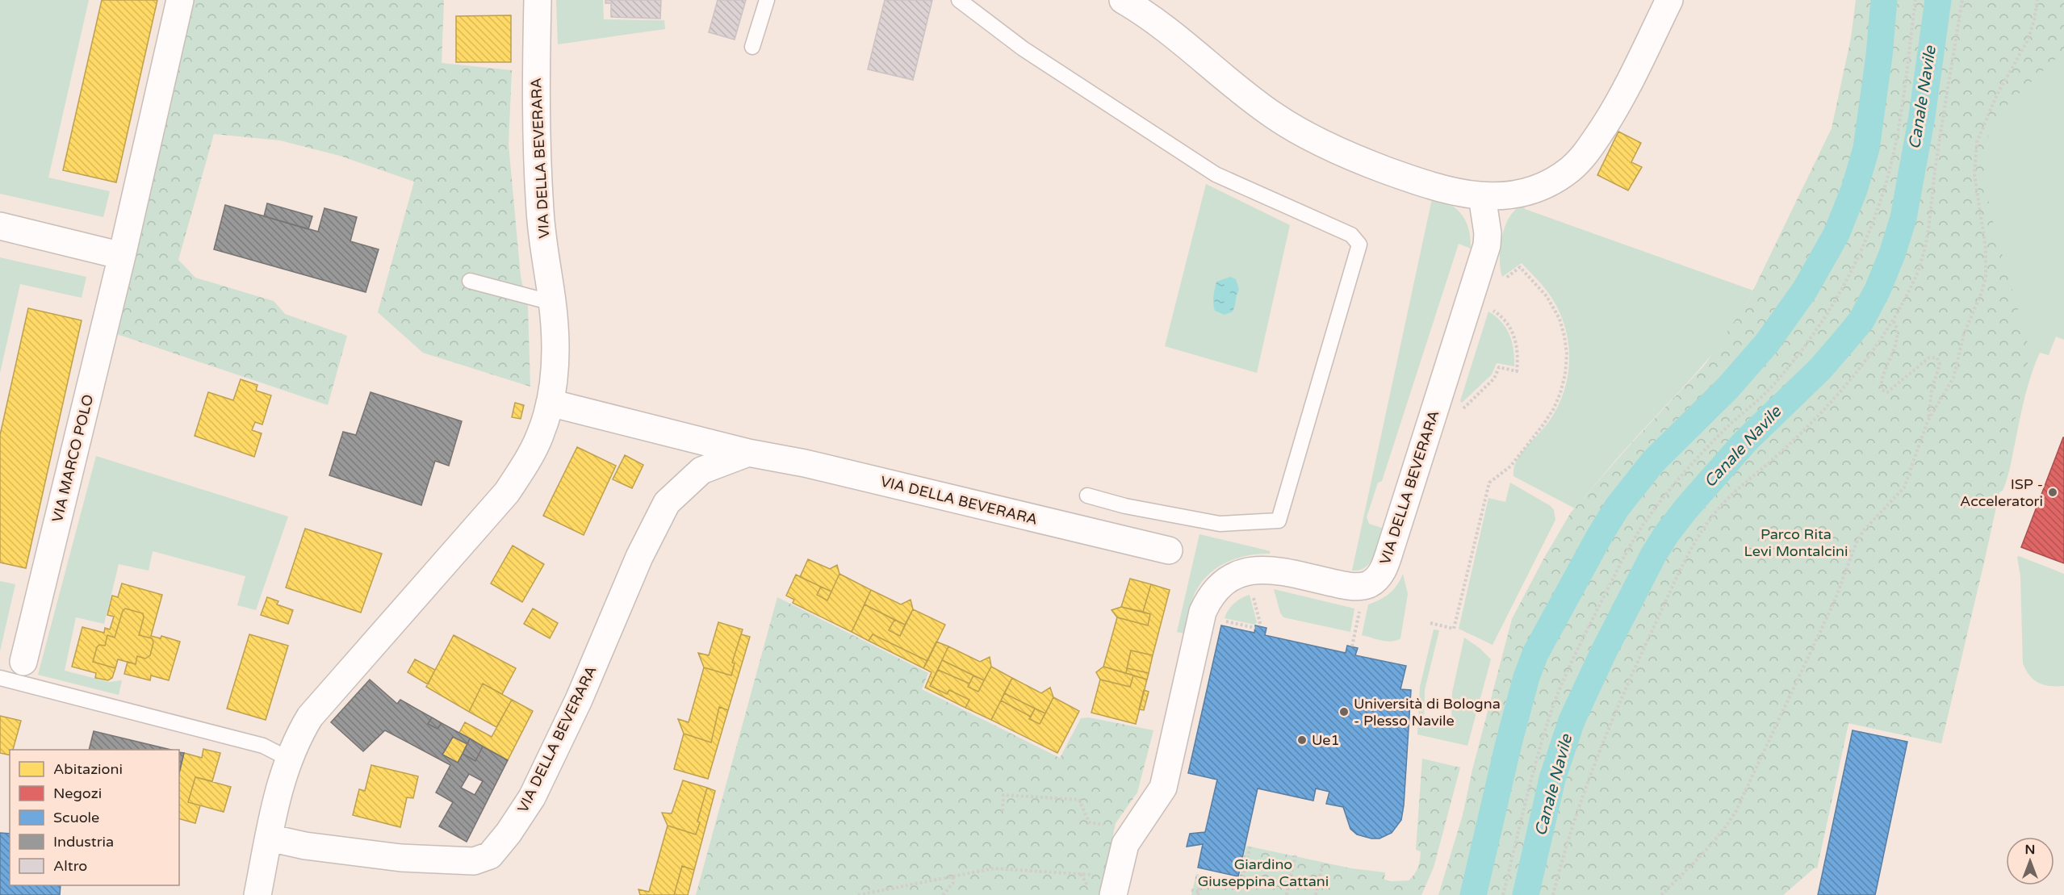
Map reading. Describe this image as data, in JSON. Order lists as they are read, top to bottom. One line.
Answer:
{"streets":{"street":["VIA DELLA BEVERARA","VIA MARCO POLO"]},"water":["Canale Navile"],"parks":["Parco Rita Levi Montalcini","Giardino Giuseppina Cattani"],"places":["ISP - Acceleratori","Università di Bologna - Plesso Navile","Ue1"],"legend":["Abitazioni","Negozi","Scuole","Industria","Altro"],"north":"top"}
